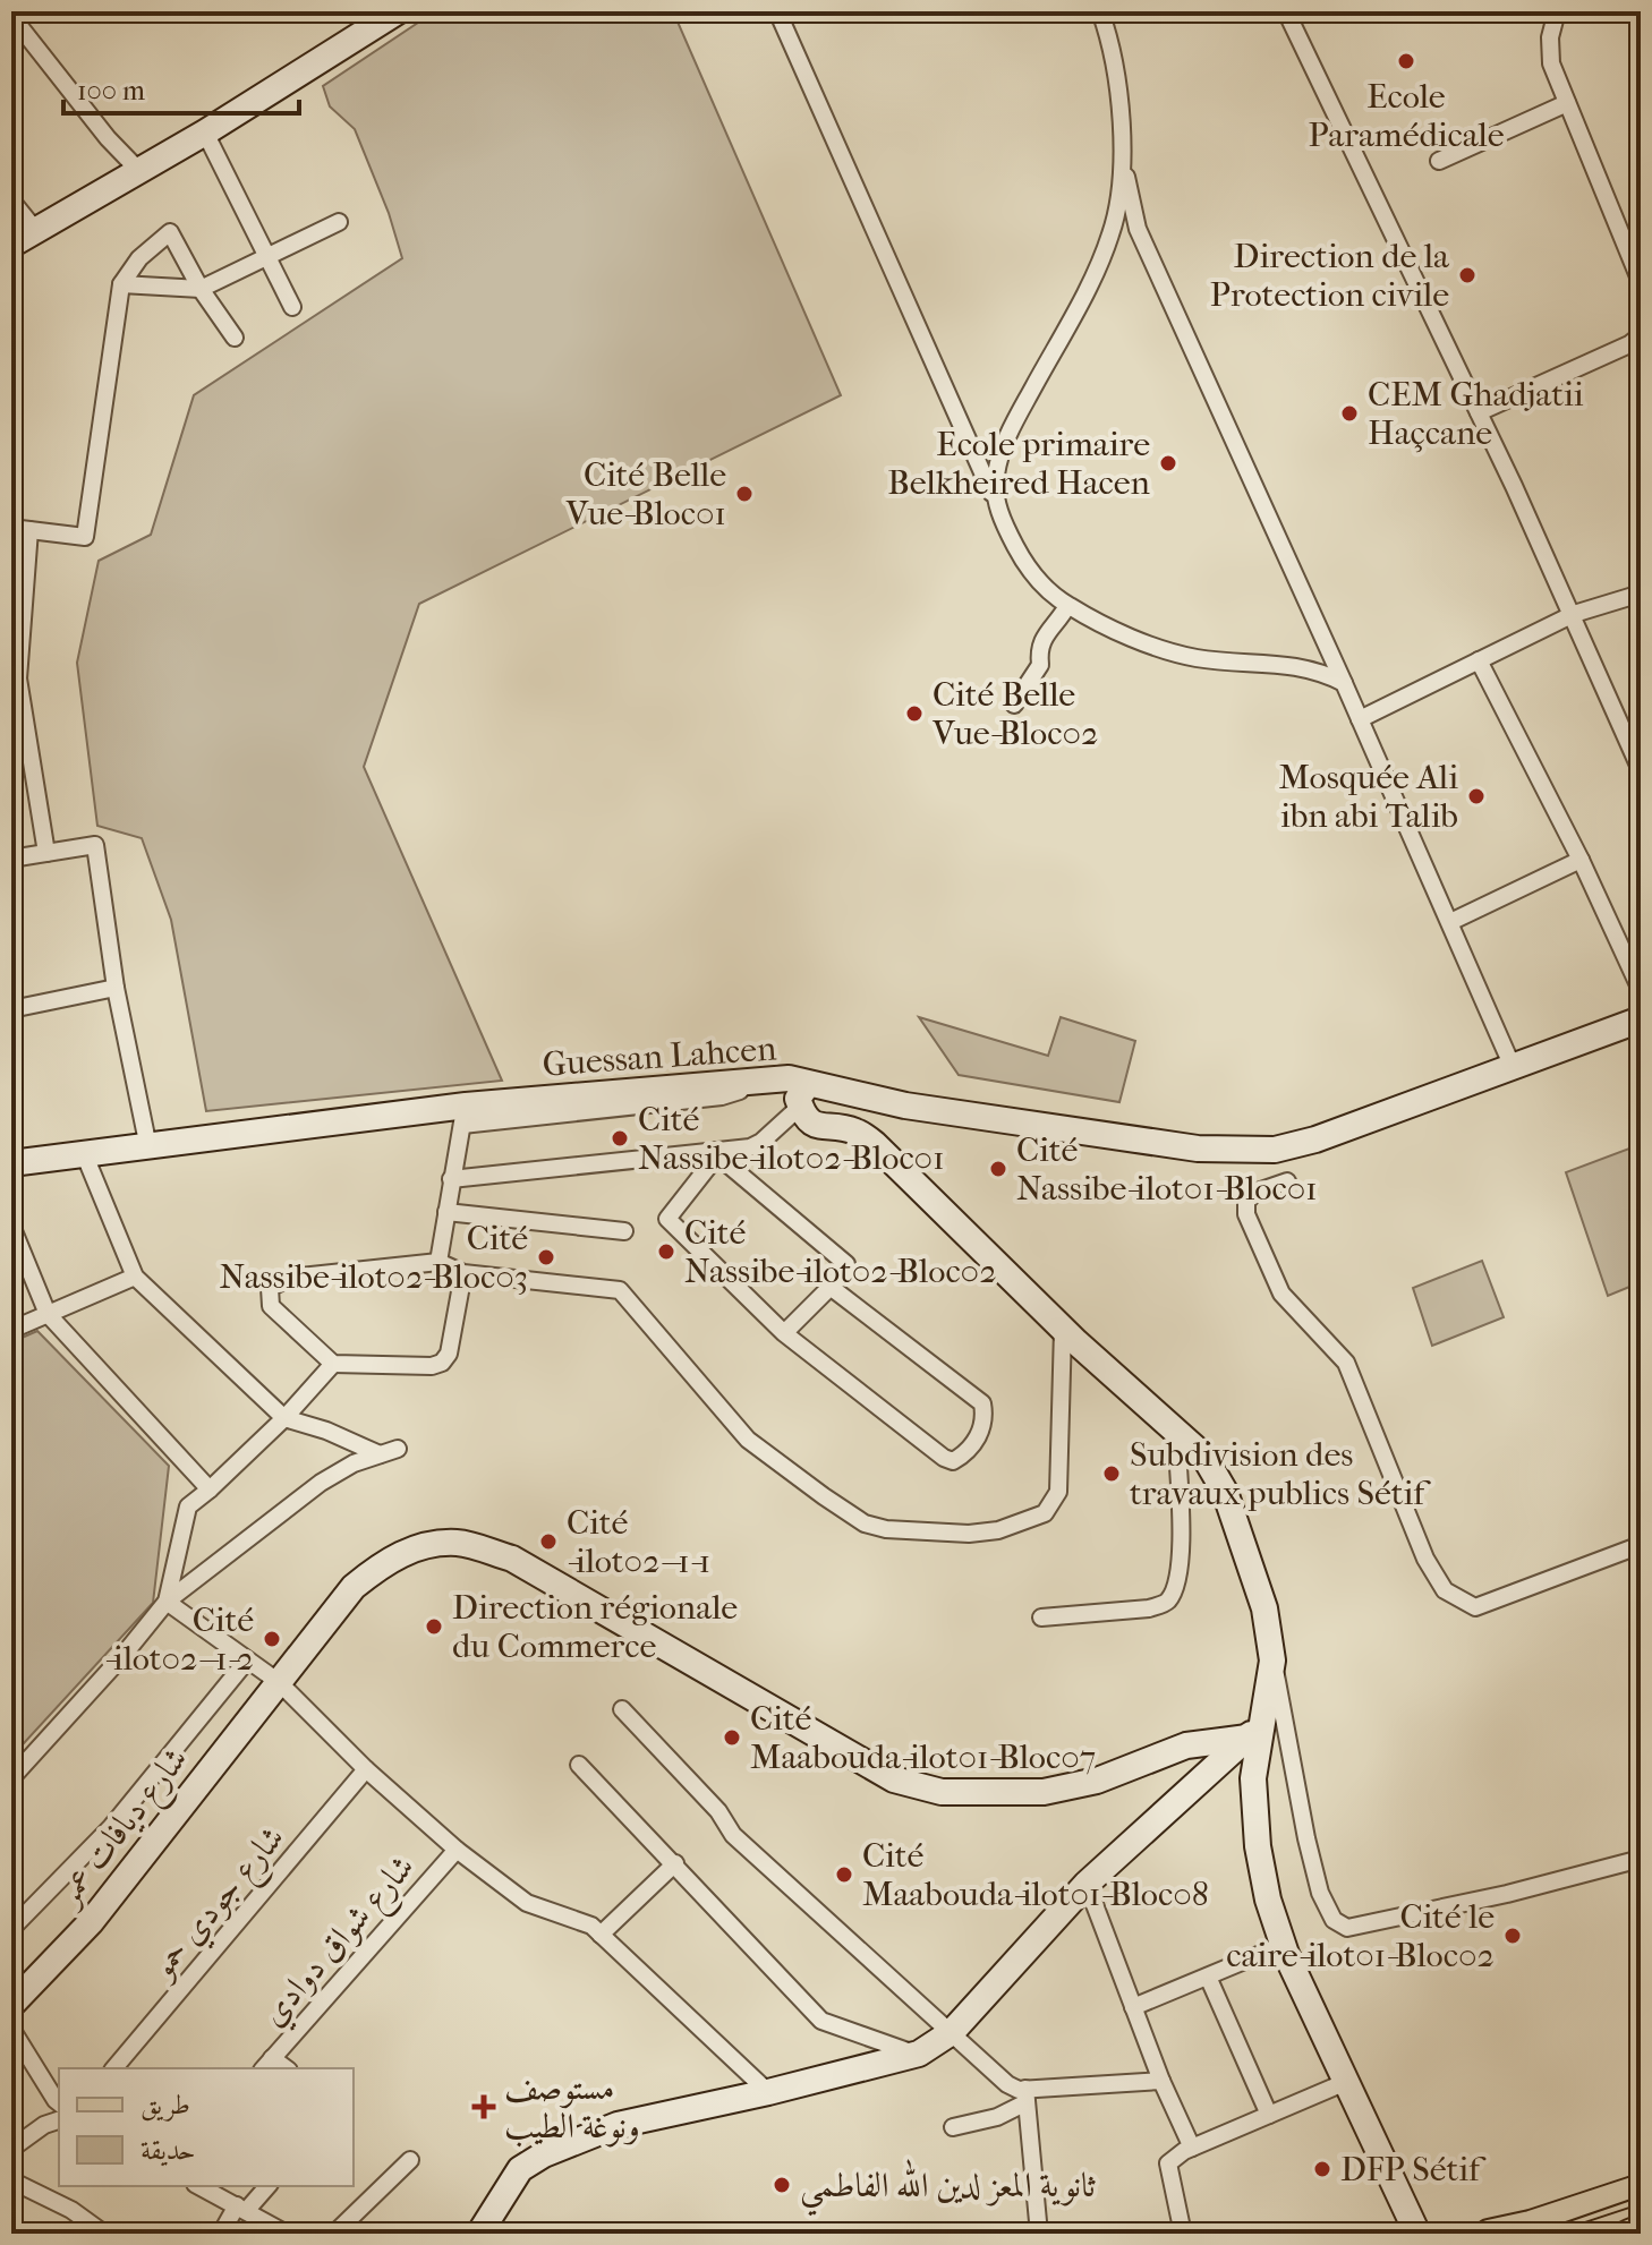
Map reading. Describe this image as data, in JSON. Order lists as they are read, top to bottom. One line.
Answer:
{"streets":{"street":["Guessan Lahcen","شارع ديافات عمر","شارع جودي حمو","شارع شواق دوادي"]},"places":{"other":["Ecole Paramédicale","Direction de la Protection civile","CEM Ghadjatii Haçcane","Ecole primaire Belkheired Hacen","Cité Belle Vue-Bloc01","Cité Belle Vue-Bloc02","Mosquée Ali ibn abi Talib","Cité Nassibe-ilot02-Bloc01","Cité Nassibe-ilot01-Bloc01","Cité Nassibe-ilot02-Bloc02","Cité Nassibe-ilot02-Bloc03","Subdivision des travaux publics Sétif","Cité -ilot02--1-1","Direction régionale du Commerce","Cité -ilot02--1-2","Cité Maabouda-ilot01-Bloc07","Cité Maabouda-ilot01-Bloc08","Cité le caire-ilot01-Bloc02","DFP Sétif","ثانوية المعز لدين الله الفاطمي"],"health":["مستوصف ونوغة الطيب"]},"legend":["طريق","حديقة"],"scale_bar":"100 m"}
